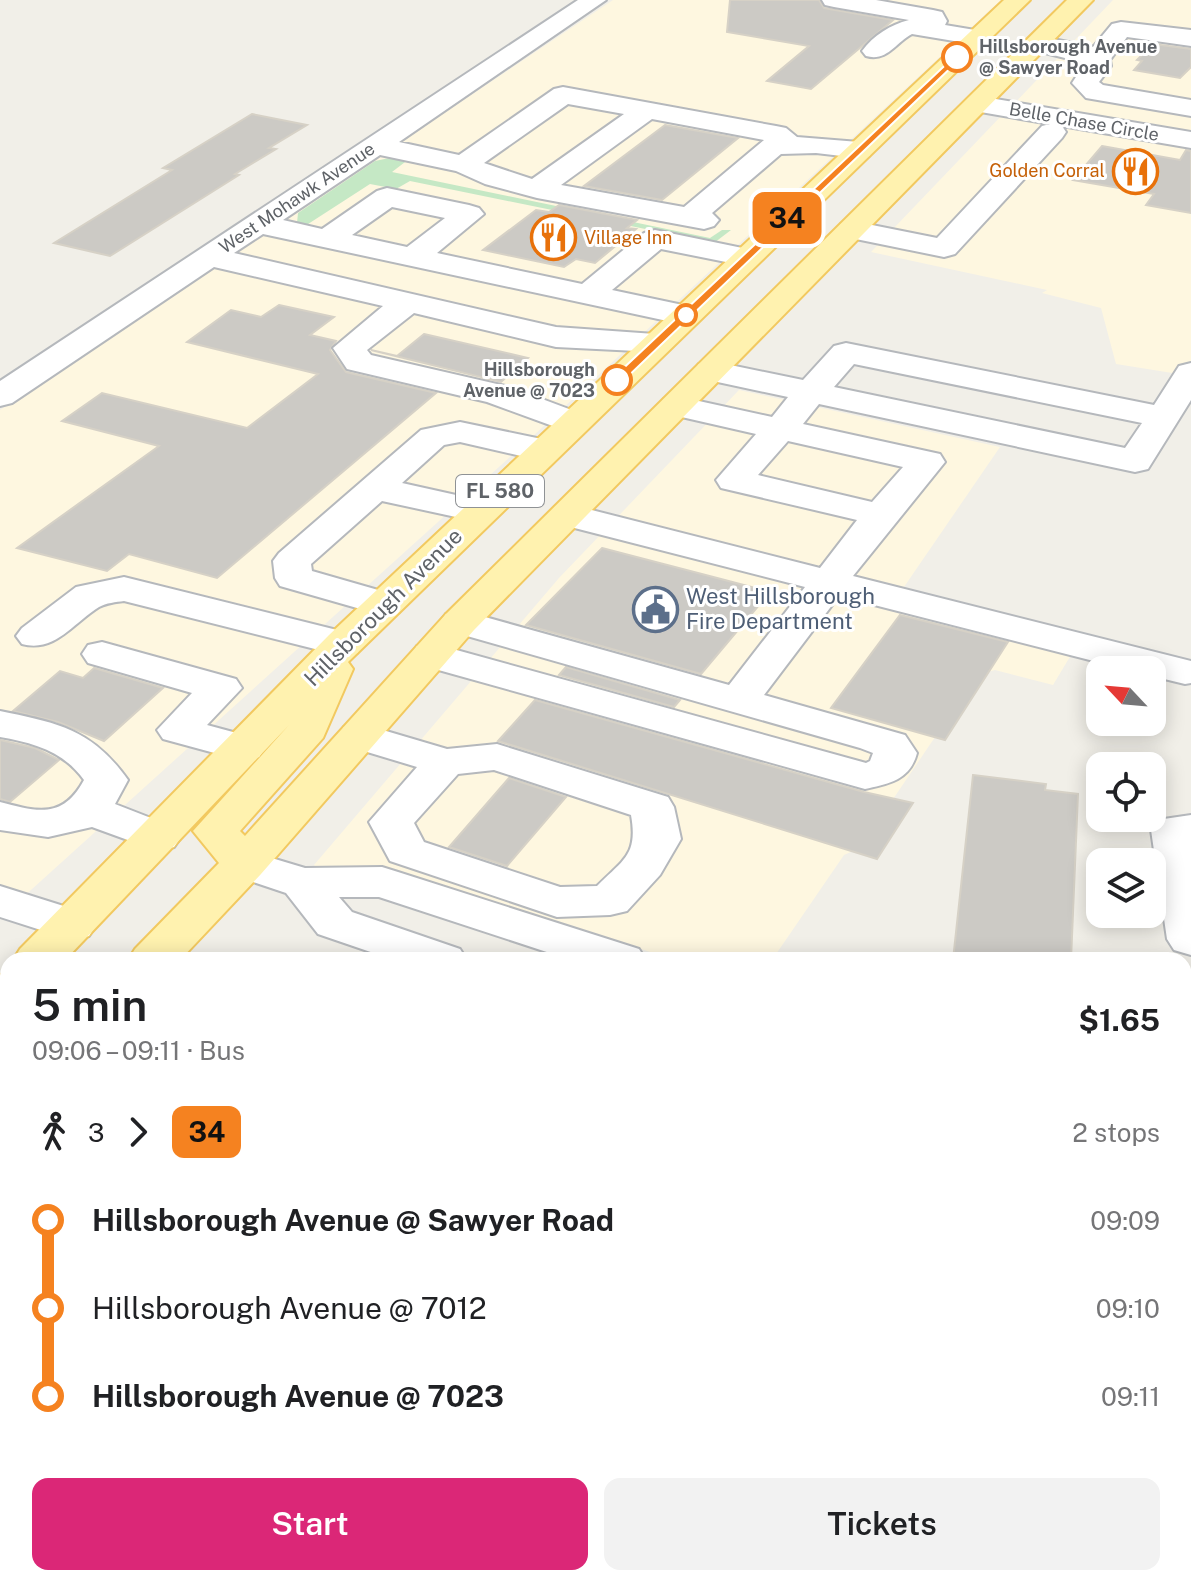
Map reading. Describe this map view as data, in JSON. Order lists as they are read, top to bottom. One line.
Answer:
{"streets":{"main road":["FL 580","Hillsborough Avenue"],"street":["Belle Chase Circle","West Mohawk Avenue"]},"crossings":[["Belle Chase Circle","FL 580"]],"places":{"other":["Hillsborough Avenue @ Sawyer Road","Hillsborough Avenue @ 7023"],"restaurant":["Golden Corral","Village Inn"],"public building":["West Hillsborough Fire Department"]},"lines":["bus line 34"],"north":"top left","page":{"on_map":"34","heading":["5 min","09:06 – 09:11 · Bus","$1.65"],"legs":["3","34","2 stops"],"list":[{"name":"Hillsborough Avenue @ Sawyer Road","value":"09:09"},{"name":"Hillsborough Avenue @ 7012","value":"09:10"},{"name":"Hillsborough Avenue @ 7023","value":"09:11"}],"buttons":["Start","Tickets"]}}
